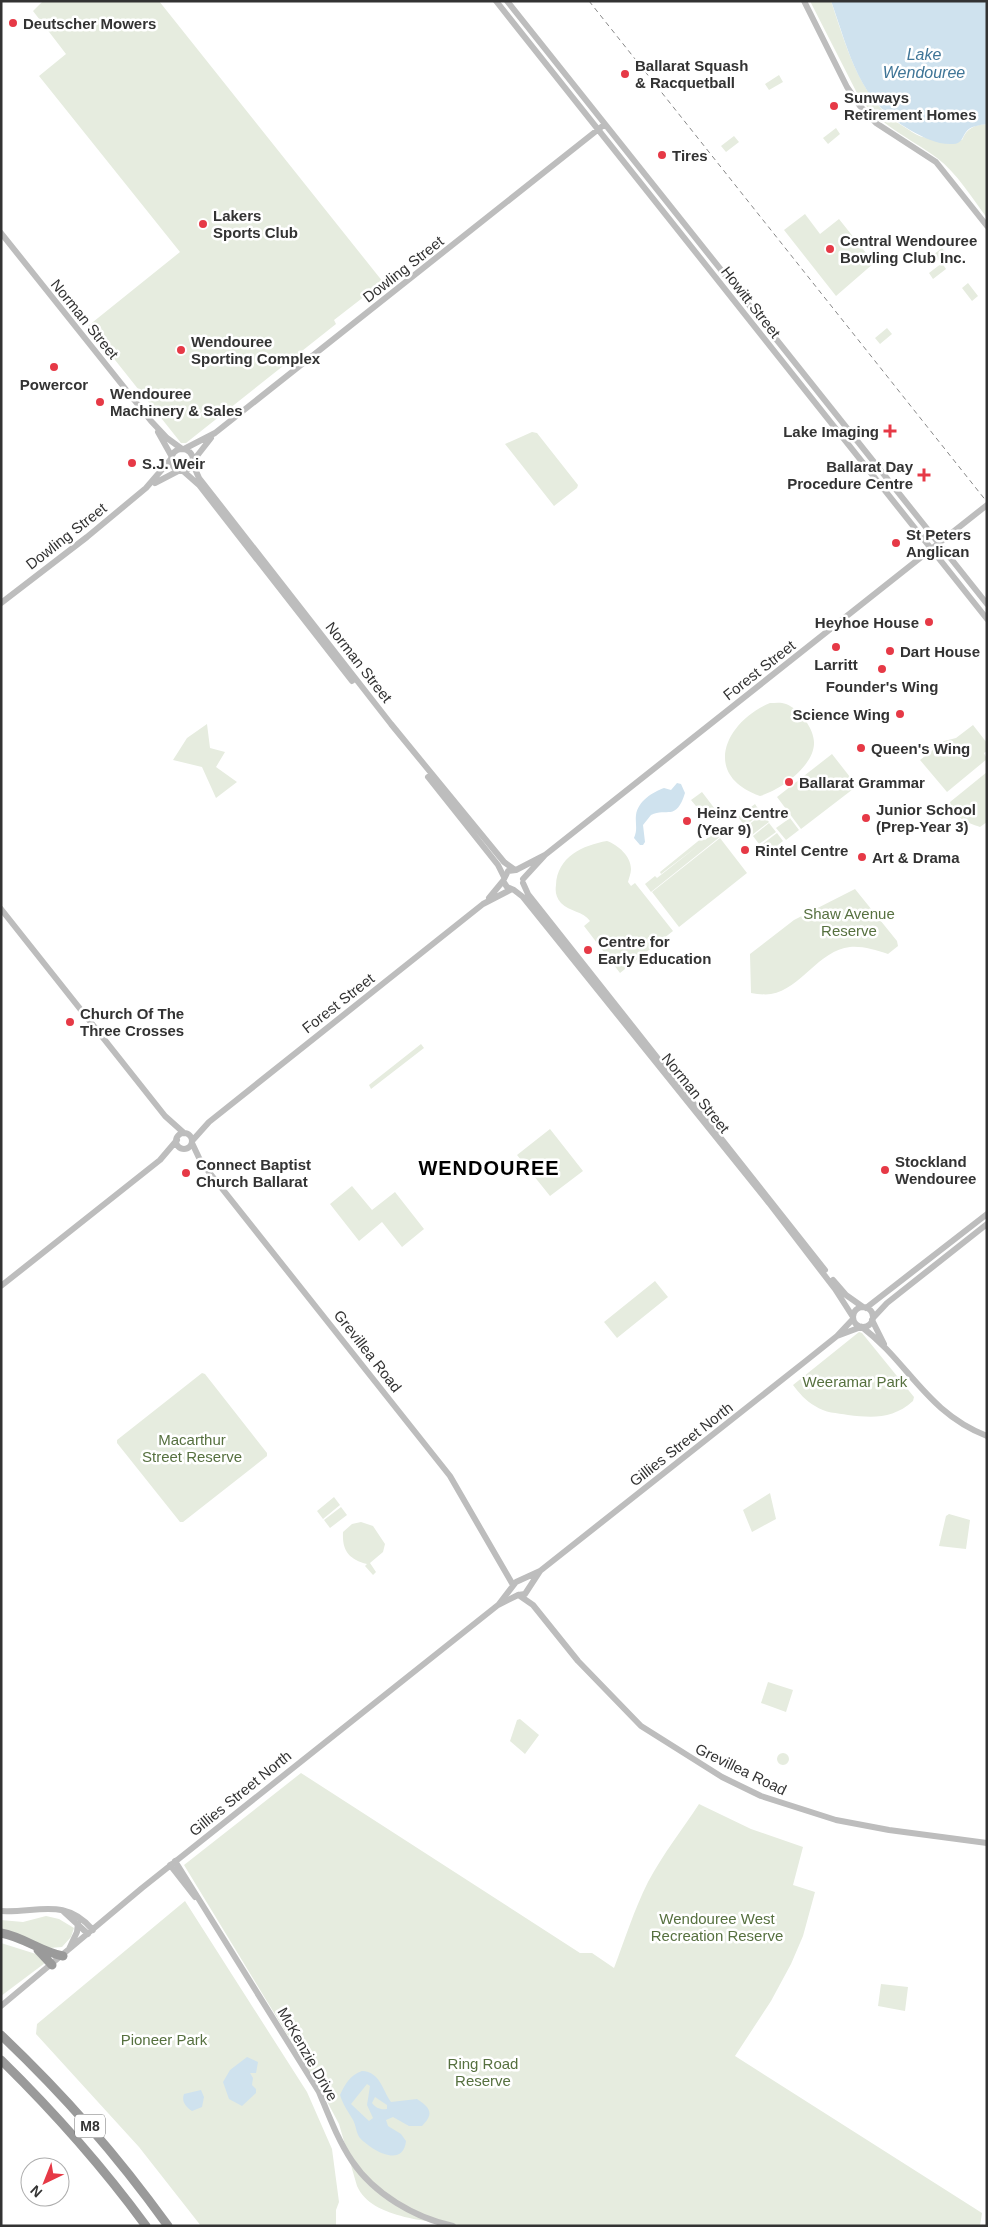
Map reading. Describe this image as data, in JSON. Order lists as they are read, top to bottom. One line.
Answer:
{"streets":{"highway":["M8"],"main road":["Dowling Street","Howitt Street","Norman Street","Forest Street","Grevillea Road","Gillies Street North","McKenzie Drive"]},"crossings":[["Dowling Street","Howitt Street"],["Dowling Street","Norman Street"],["Howitt Street","Forest Street"],["Norman Street","Forest Street"],["Norman Street","Gillies Street North"],["Forest Street","Grevillea Road"],["Grevillea Road","Gillies Street North"],["Gillies Street North","McKenzie Drive"]],"districts":["WENDOUREE"],"water":["Lake Wendouree"],"parks":["Shaw Avenue Reserve","Weeramar Park","Macarthur Street Reserve","Wendouree West Recreation Reserve","Pioneer Park","Ring Road Reserve"],"places":{"other":["Deutscher Mowers","Ballarat Squash & Racquetball","Sunways Retirement Homes","Tires","Lakers Sports Club","Central Wendouree Bowling Club Inc.","Wendouree Sporting Complex","Powercor","Wendouree Machinery & Sales","S.J. Weir","St Peters Anglican","Heyhoe House","Larritt","Dart House","Founder's Wing","Science Wing","Queen's Wing","Ballarat Grammar","Junior School (Prep-Year 3)","Heinz Centre (Year 9)","Rintel Centre","Art & Drama","Centre for Early Education","Church Of The Three Crosses","Stockland Wendouree","Connect Baptist Church Ballarat"],"health":["Lake Imaging","Ballarat Day Procedure Centre"]},"north":"bottom left"}
